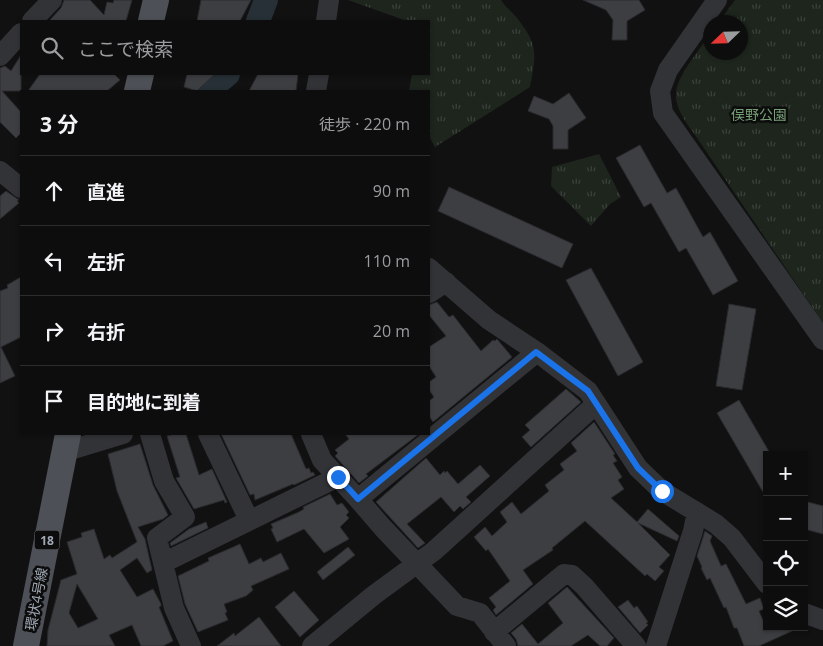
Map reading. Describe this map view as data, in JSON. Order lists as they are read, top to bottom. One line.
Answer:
{"streets":{"main road":["18","環状4号線"]},"parks":["俣野公園"],"north":"bottom left","page":{"search":"ここで検索","heading":["3 分","徒歩 · 220 m"],"list":[["直進","90 m"],["左折","110 m"],["右折","20 m"],"目的地に到着"],"map_buttons":["+","−"]}}
